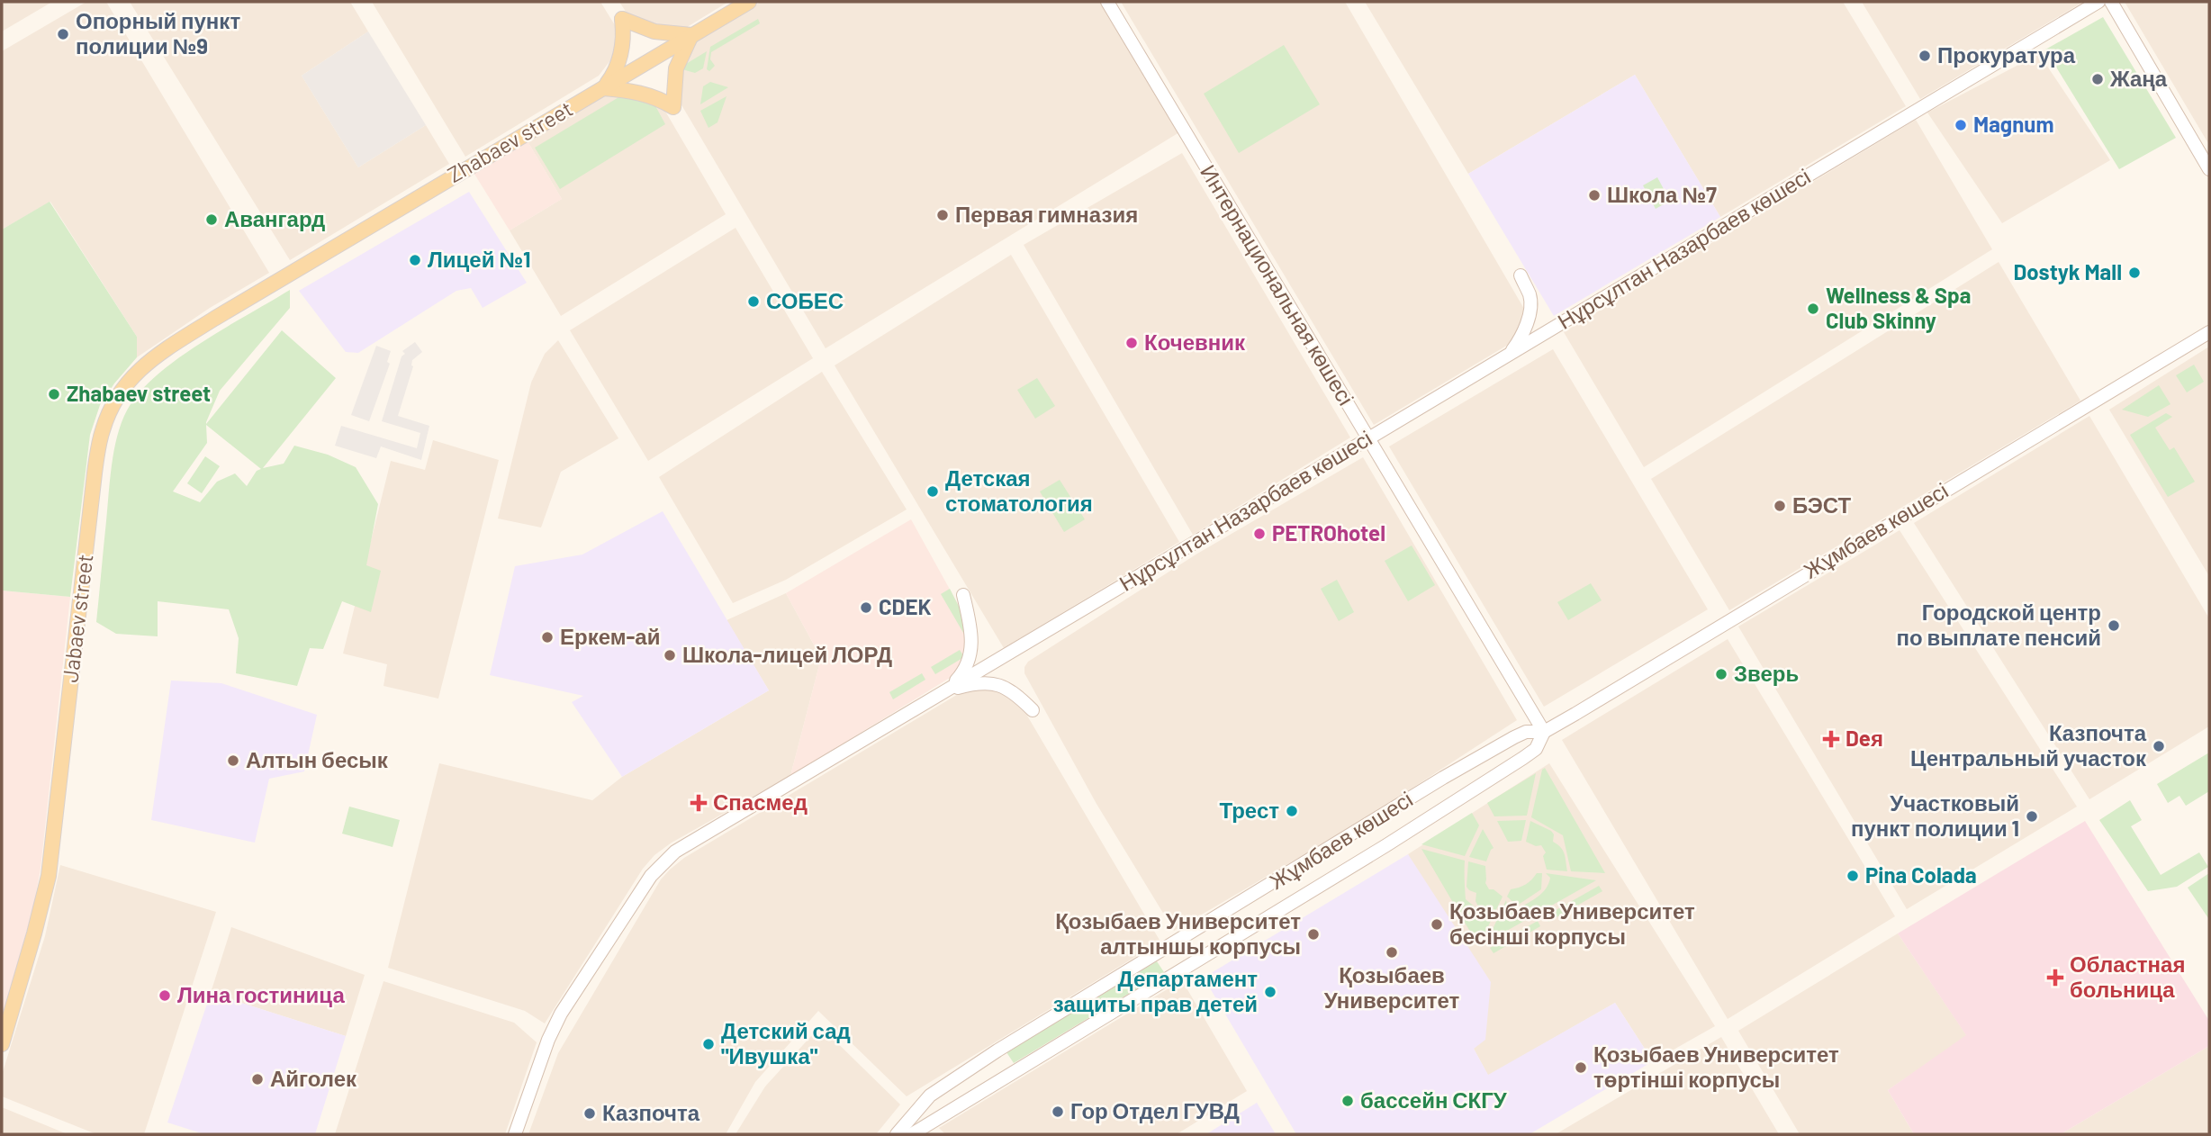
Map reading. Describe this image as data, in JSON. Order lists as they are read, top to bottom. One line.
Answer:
{"streets":{"main road":["Zhabaev street","Нұрсұлтан Назарбаев көшесі","Интернациональная көшесі","Жұмбаев көшесі","Jabaev street"]},"crossings":[["Zhabaev street","Jabaev street"],["Нұрсұлтан Назарбаев көшесі","Интернациональная көшесі"],["Интернациональная көшесі","Жұмбаев көшесі"]],"places":{"other":["Опорный пункт полиции №9","Прокуратура","Жаңа","Magnum","Школа №7","Первая гимназия","Авангард","Лицей №1","Dostyk Mall","СОБЕС","Wellness & Spa Club Skinny","Кочевник","Zhabaev street","Детская стоматология","БЭСТ","PETROhotel","CDEK","Городской центр по выплате пенсий","Еркем-ай","Школа-лицей ЛОРД","Зверь","Казпочта Центральный участок","Алтын бесык","Трест","Участковый пункт полиции 1","Pina Colada","Қозыбаев Университет бесінші корпусы","Қозыбаев Университет алтыншы корпусы","Қозыбаев Университет","Департамент защиты прав детей","Лина гостиница","Детский сад \"Ивушка\"","Қозыбаев Университет төртінші корпусы","Айголек","бассейн СКГУ","Гор Отдел ГУВД","Казпочта"],"health":["Deя","Спасмед","Областная больница"]}}
